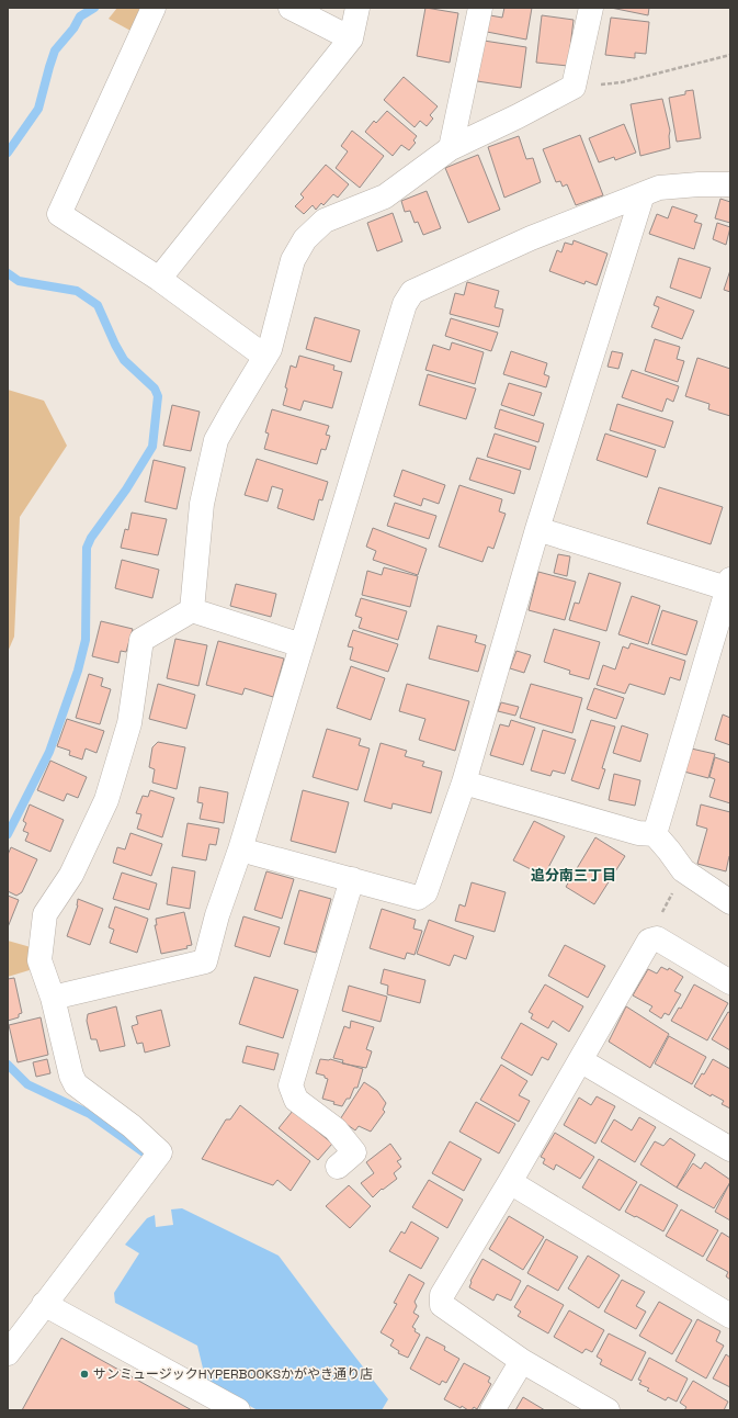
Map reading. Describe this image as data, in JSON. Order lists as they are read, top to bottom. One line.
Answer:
{"districts":["追分南三丁目"],"places":["サンミュージックHYPERBOOKSかがやき通り店"]}
